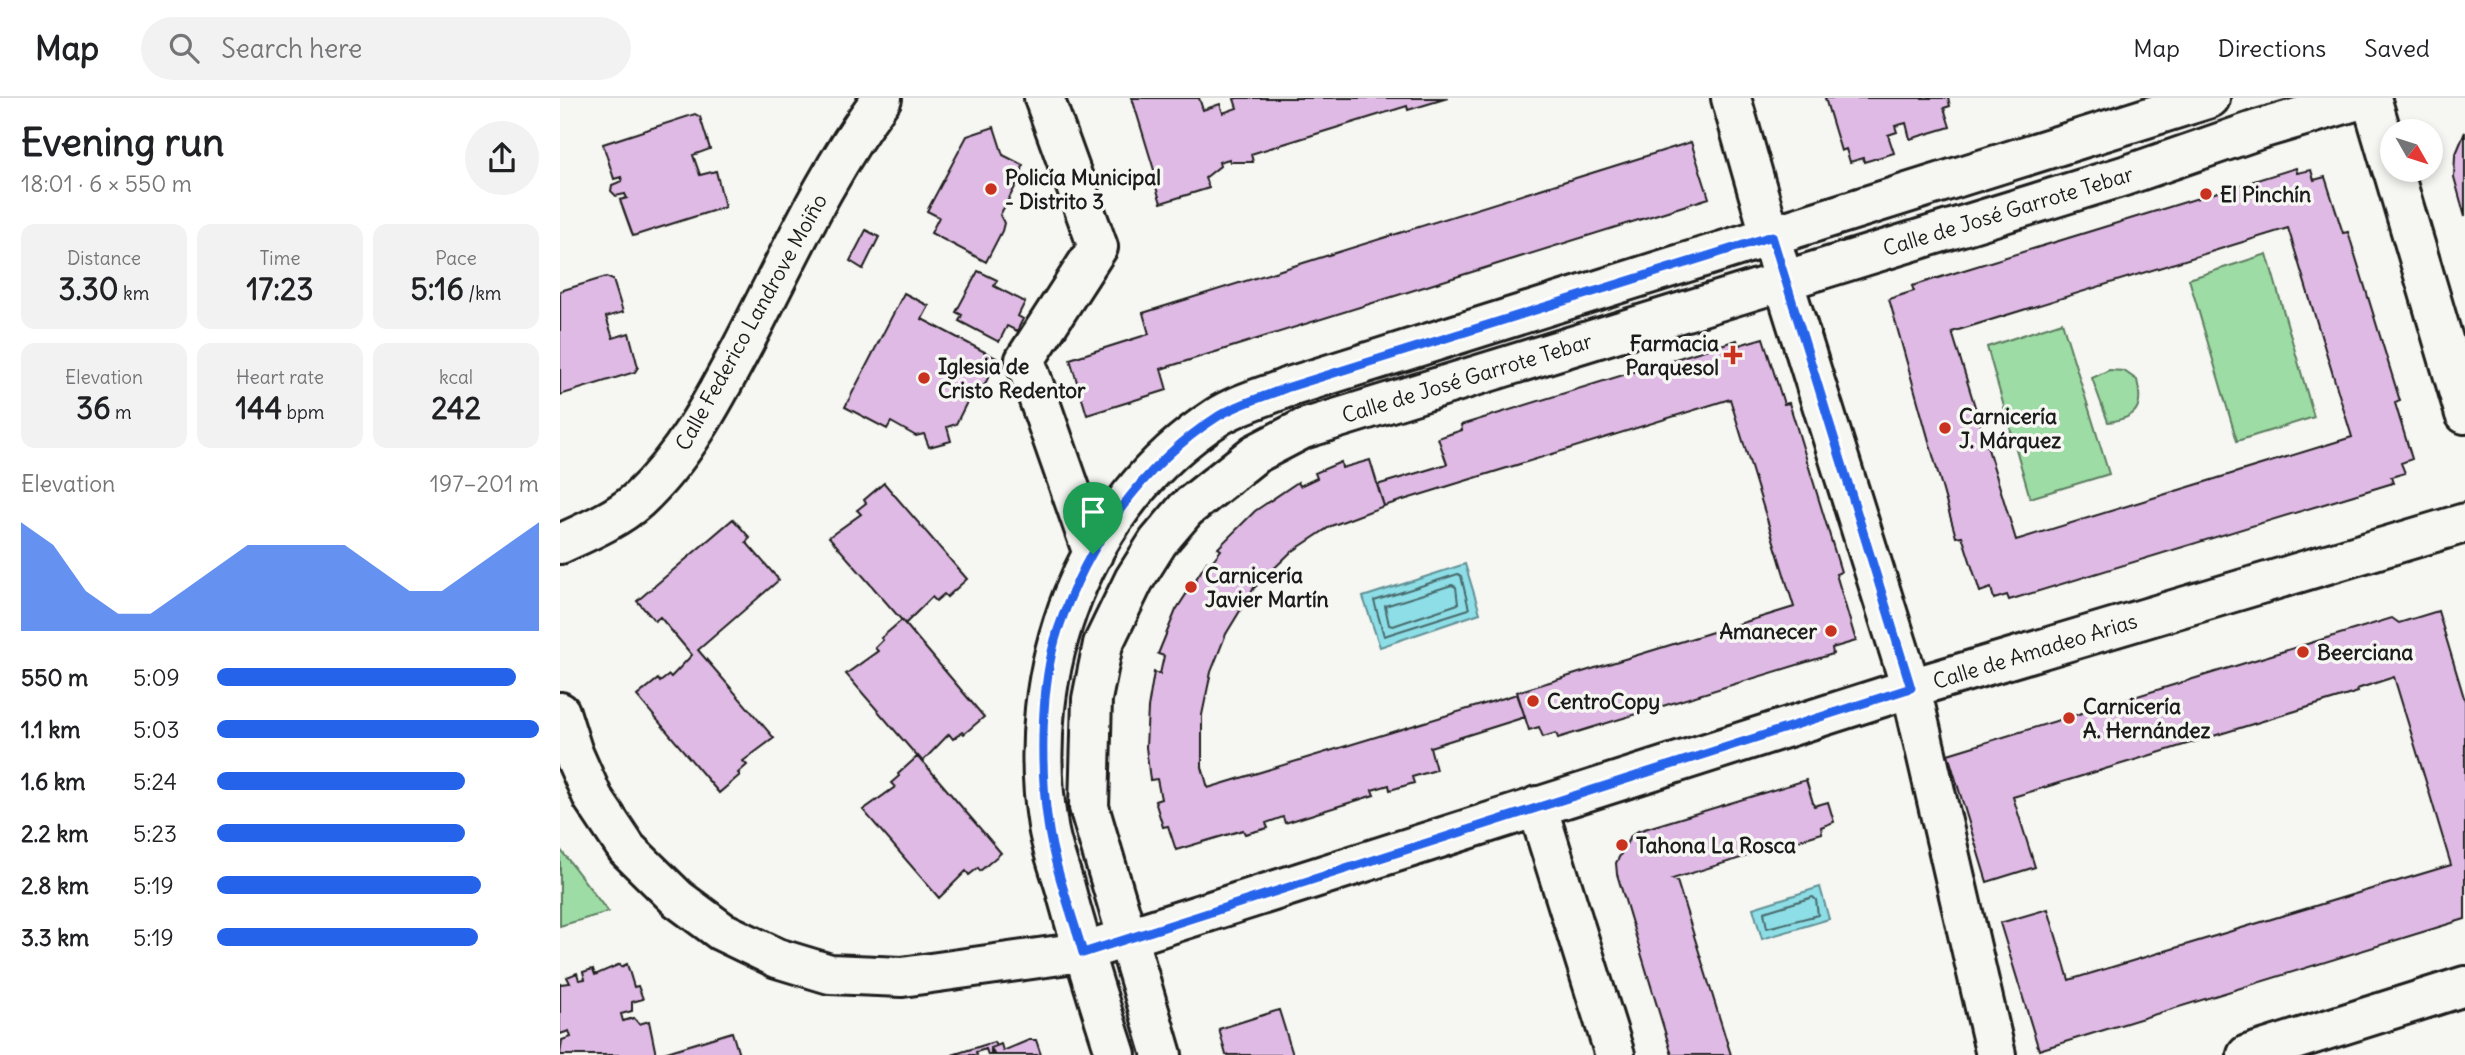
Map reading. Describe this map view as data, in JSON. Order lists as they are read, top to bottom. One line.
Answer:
{"streets":{"street":["Calle de José Garrote Tebar","Calle Federico Landrove Moiño","Calle de Amadeo Arias"]},"crossings":[["Calle de José Garrote Tebar","Calle de Amadeo Arias"]],"places":{"other":["Policía Municipal - Distrito 3","El Pinchín","Iglesia de Cristo Redentor","Carnicería J. Márquez","Carnicería Javier Martín","Amanecer","Beerciana","CentroCopy","Carnicería A. Hernández","Tahona La Rosca"],"health":["Farmacia Parquesol"]},"north":"bottom right","page":{"header":"Map","search":"Search here","nav":["Map","Directions","Saved"],"heading":["Evening run","18:01 · 6 × 550 m"],"stats":[["Distance","3.30 km"],["Time","17:23"],["Pace","5:16 /km"],["Elevation","36 m"],["Heart rate","144 bpm"],["kcal","242"]],"chart":["Elevation","197–201 m"],"list":[{"name":"550 m","note":"5:09"},{"name":"1.1 km","note":"5:03"},{"name":"1.6 km","note":"5:24"},{"name":"2.2 km","note":"5:23"},{"name":"2.8 km","note":"5:19"},{"name":"3.3 km","note":"5:19"}]}}
